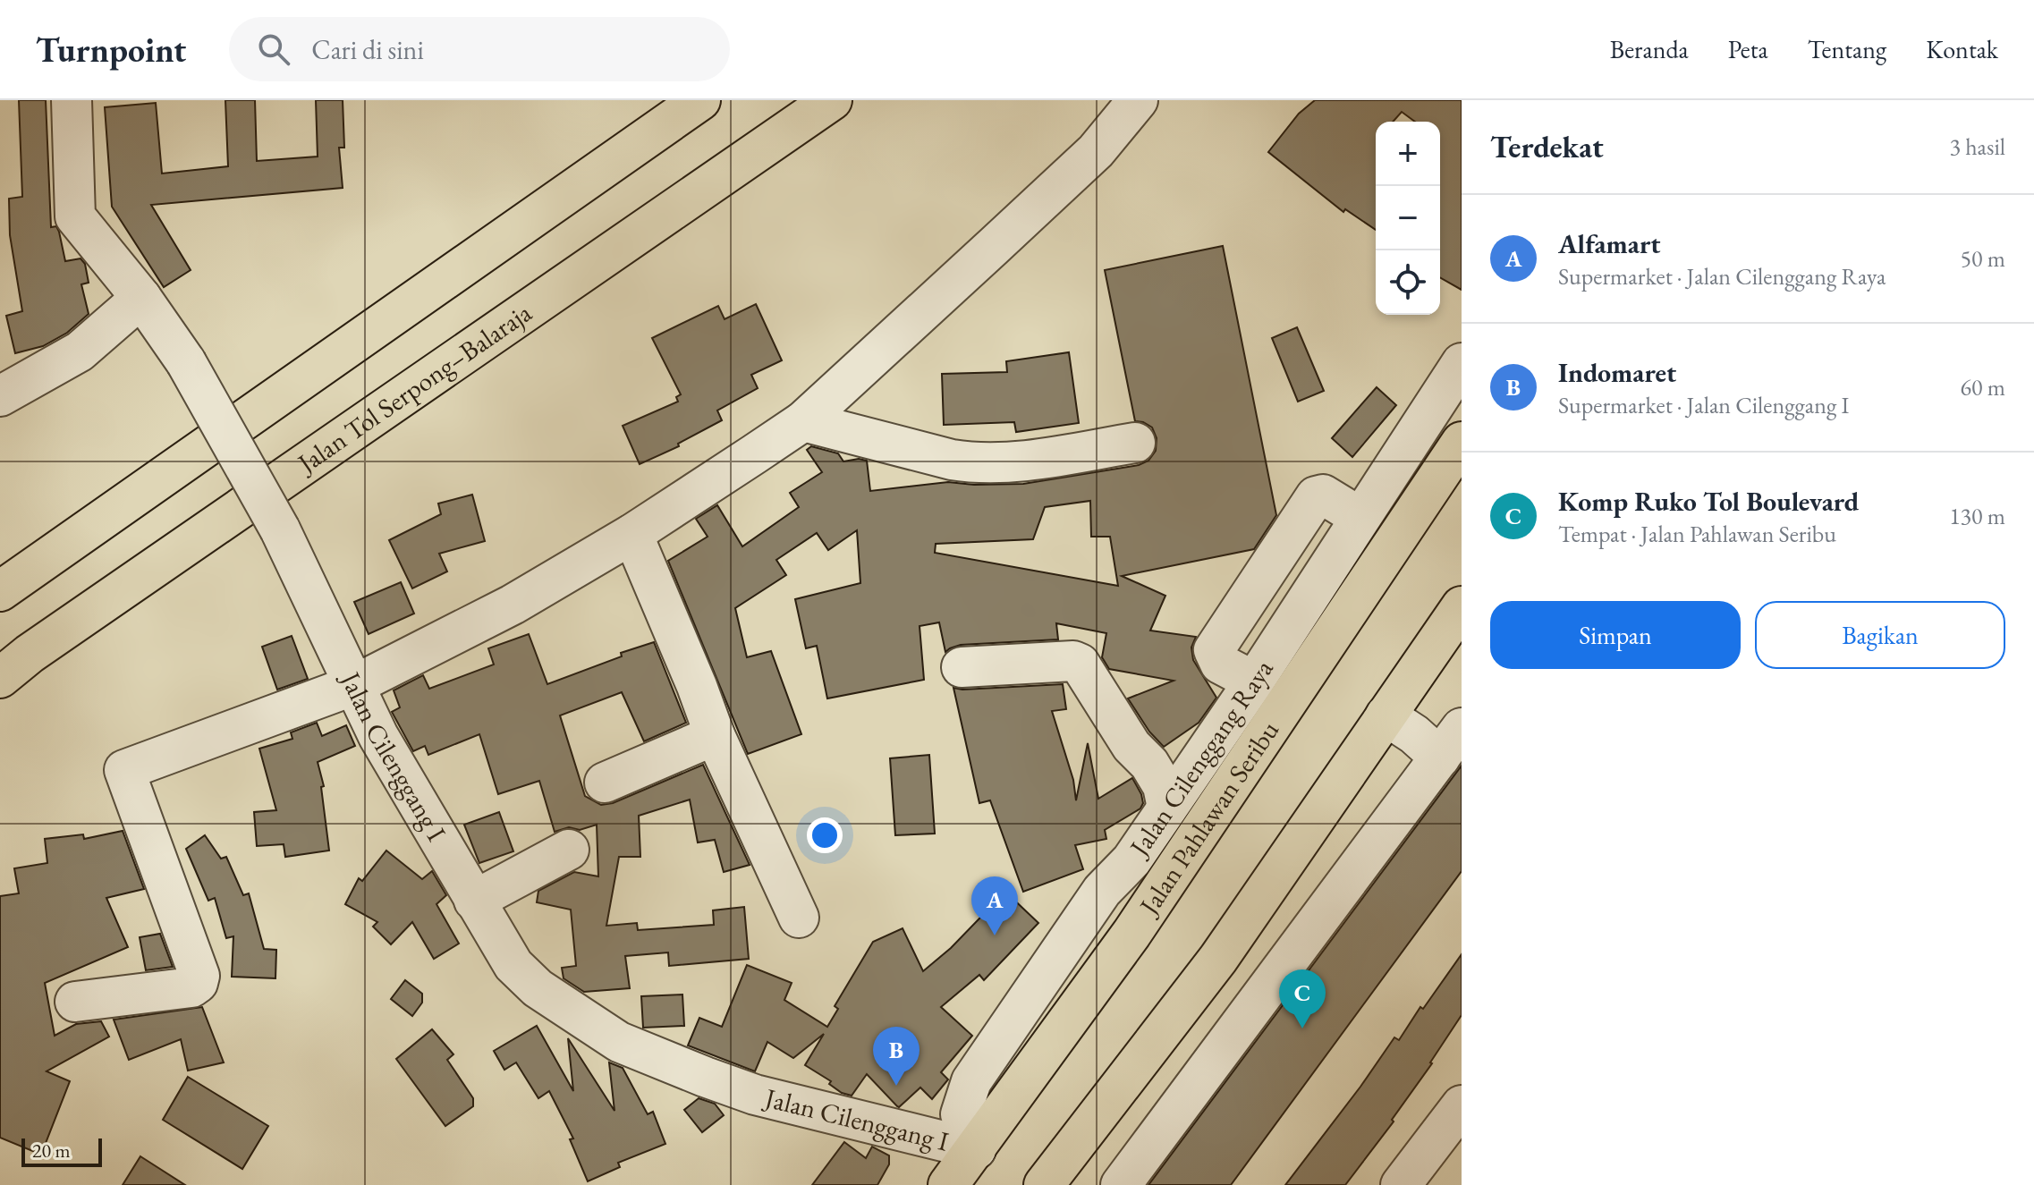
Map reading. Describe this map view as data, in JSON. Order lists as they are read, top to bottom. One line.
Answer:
{"streets":{"main road":["Jalan Tol Serpong–Balaraja","Jalan Pahlawan Seribu"],"street":["Jalan Cilenggang I","Jalan Cilenggang Raya"]},"crossings":[["Jalan Cilenggang I","Jalan Cilenggang Raya"],["Jalan Cilenggang I","Jalan Pahlawan Seribu"],["Jalan Cilenggang Raya","Jalan Pahlawan Seribu"]],"scale_bar":"20 m","page":{"header":"Turnpoint","search":"Cari di sini","nav":["Beranda","Peta","Tentang","Kontak"],"heading":["Terdekat","3 hasil"],"map_buttons":["+","−"],"list":[{"mark":"A","name":"Alfamart","note":"Supermarket · Jalan Cilenggang Raya","value":"50 m"},{"mark":"B","name":"Indomaret","note":"Supermarket · Jalan Cilenggang I","value":"60 m"},{"mark":"C","name":"Komp Ruko Tol Boulevard","note":"Tempat · Jalan Pahlawan Seribu","value":"130 m"}],"buttons":["Simpan","Bagikan"],"pins":["A","C","B"],"scale":"20 m"}}
